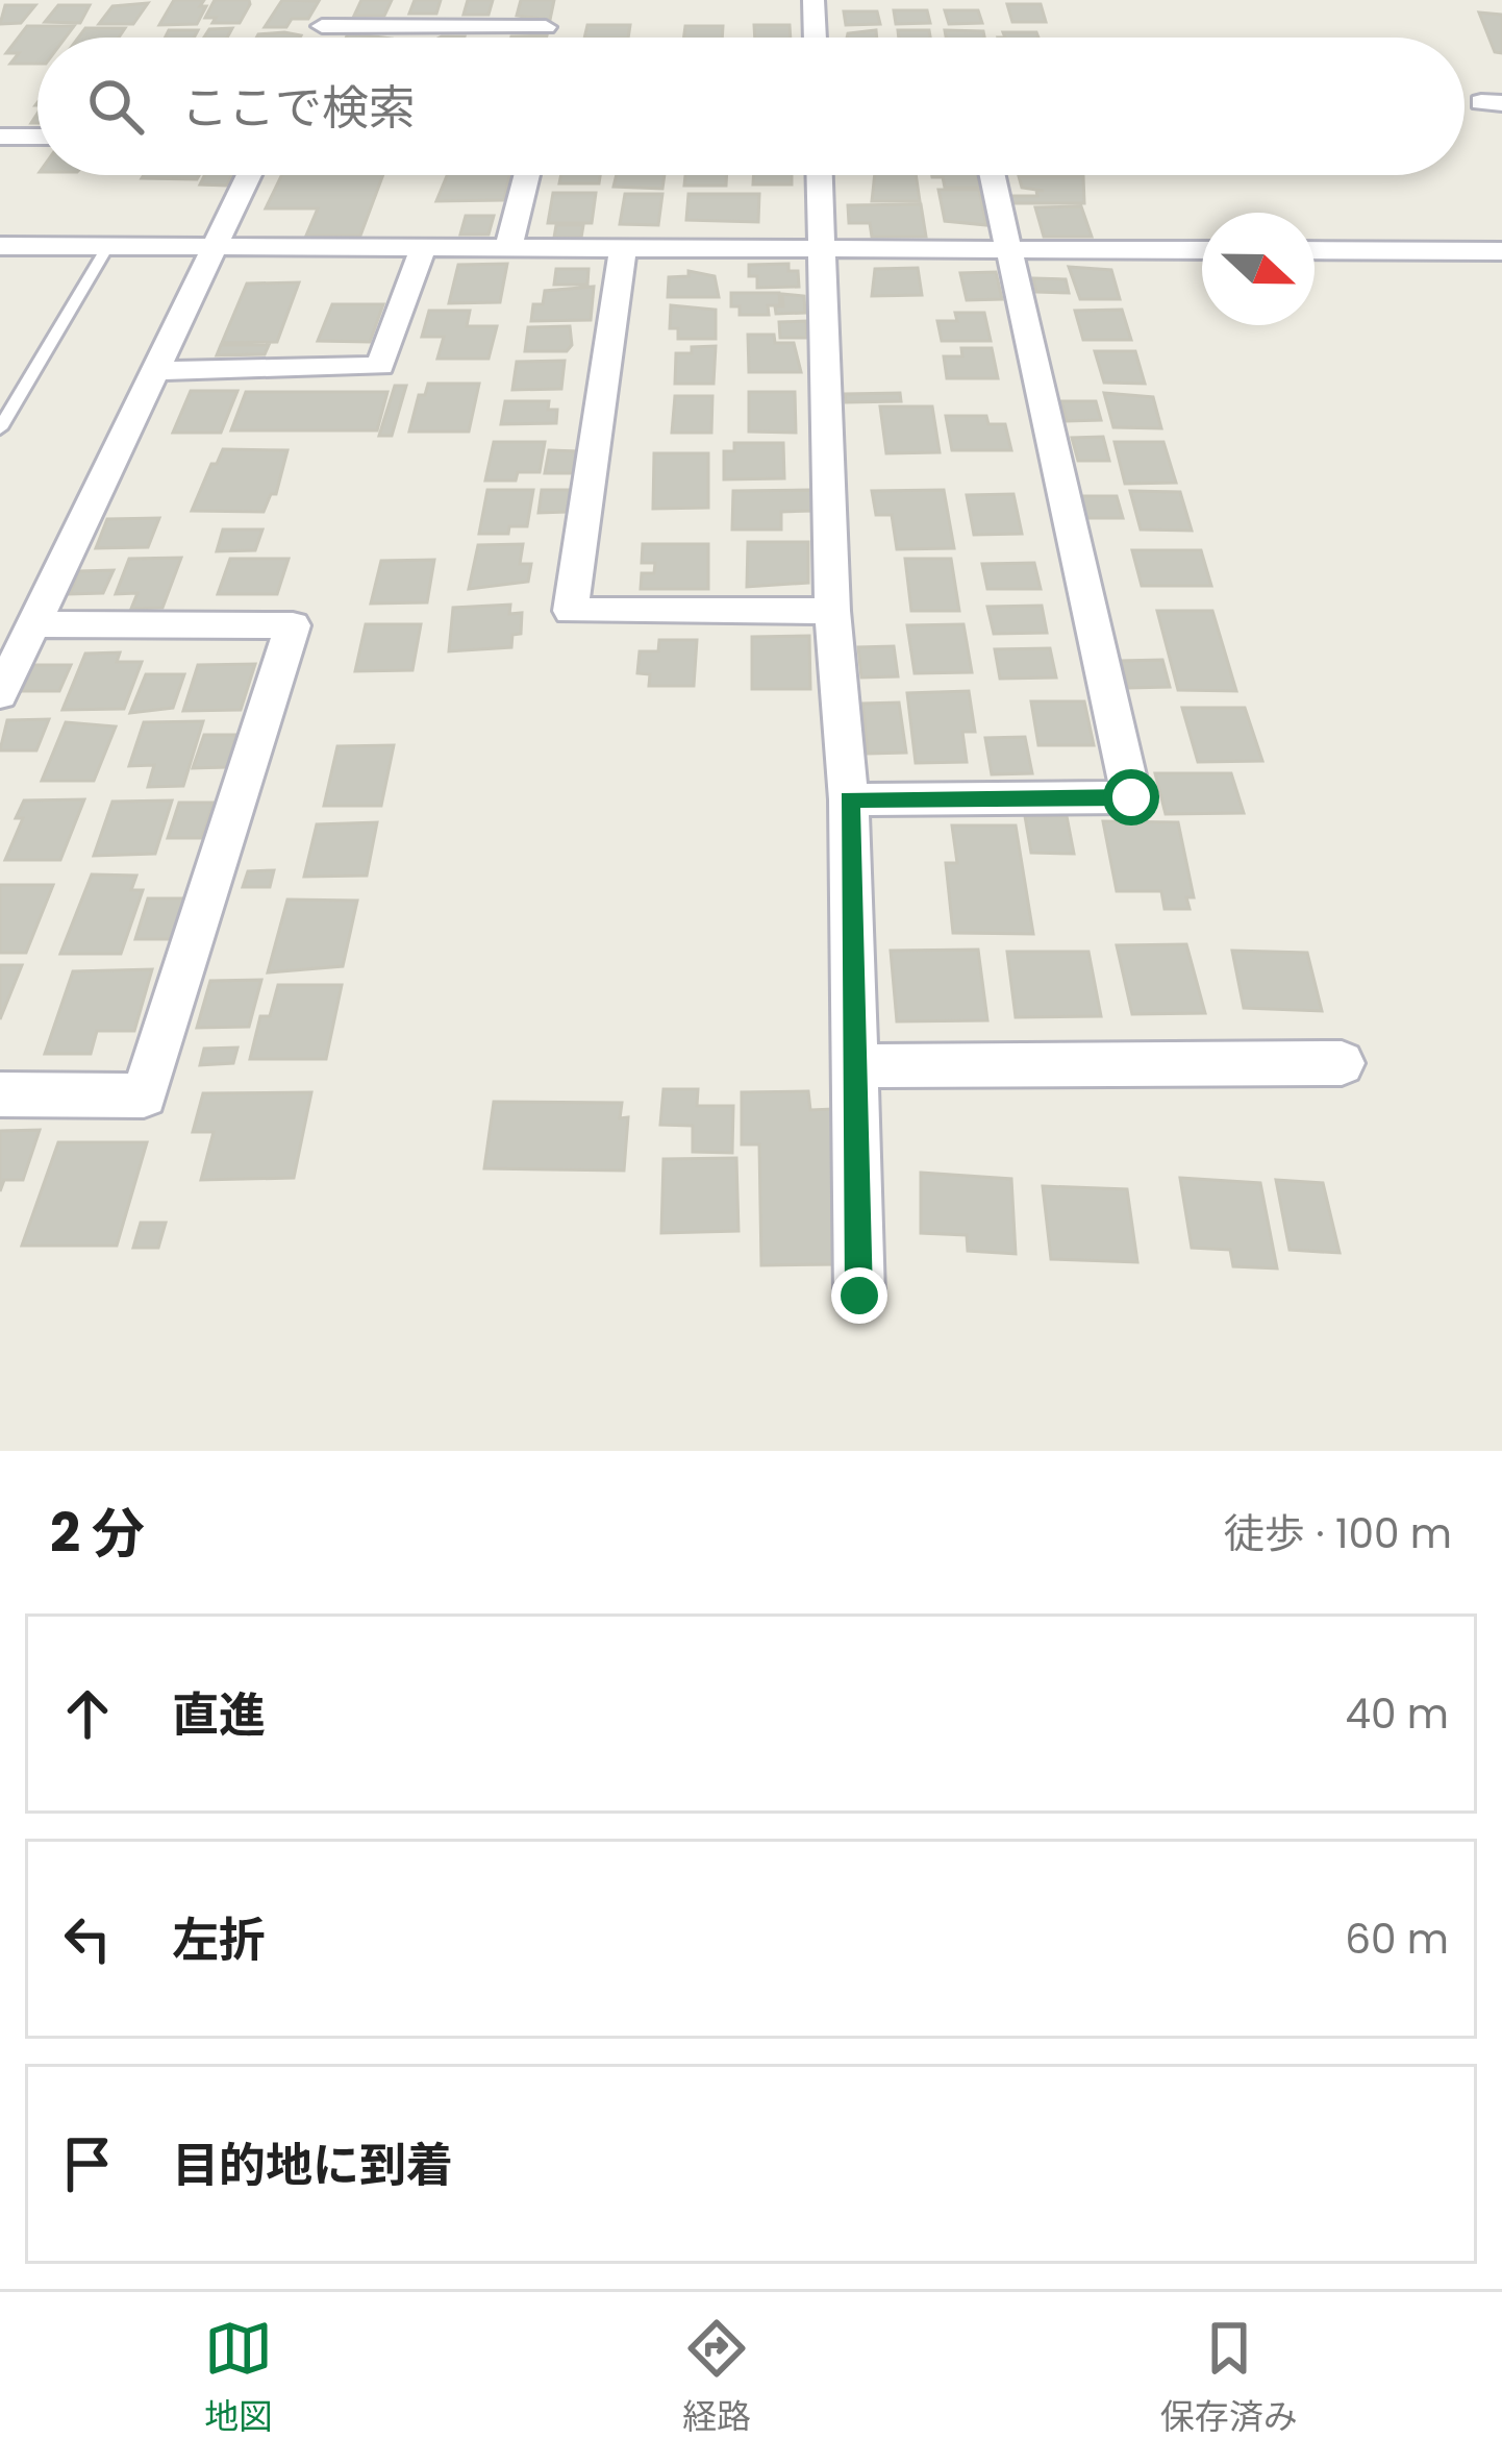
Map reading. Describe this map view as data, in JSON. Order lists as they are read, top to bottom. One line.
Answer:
{"north":"right","page":{"search":"ここで検索","heading":["2 分","徒歩 · 100 m"],"list":[["直進","40 m"],["左折","60 m"],"目的地に到着"],"nav":["地図","経路","保存済み"]}}
